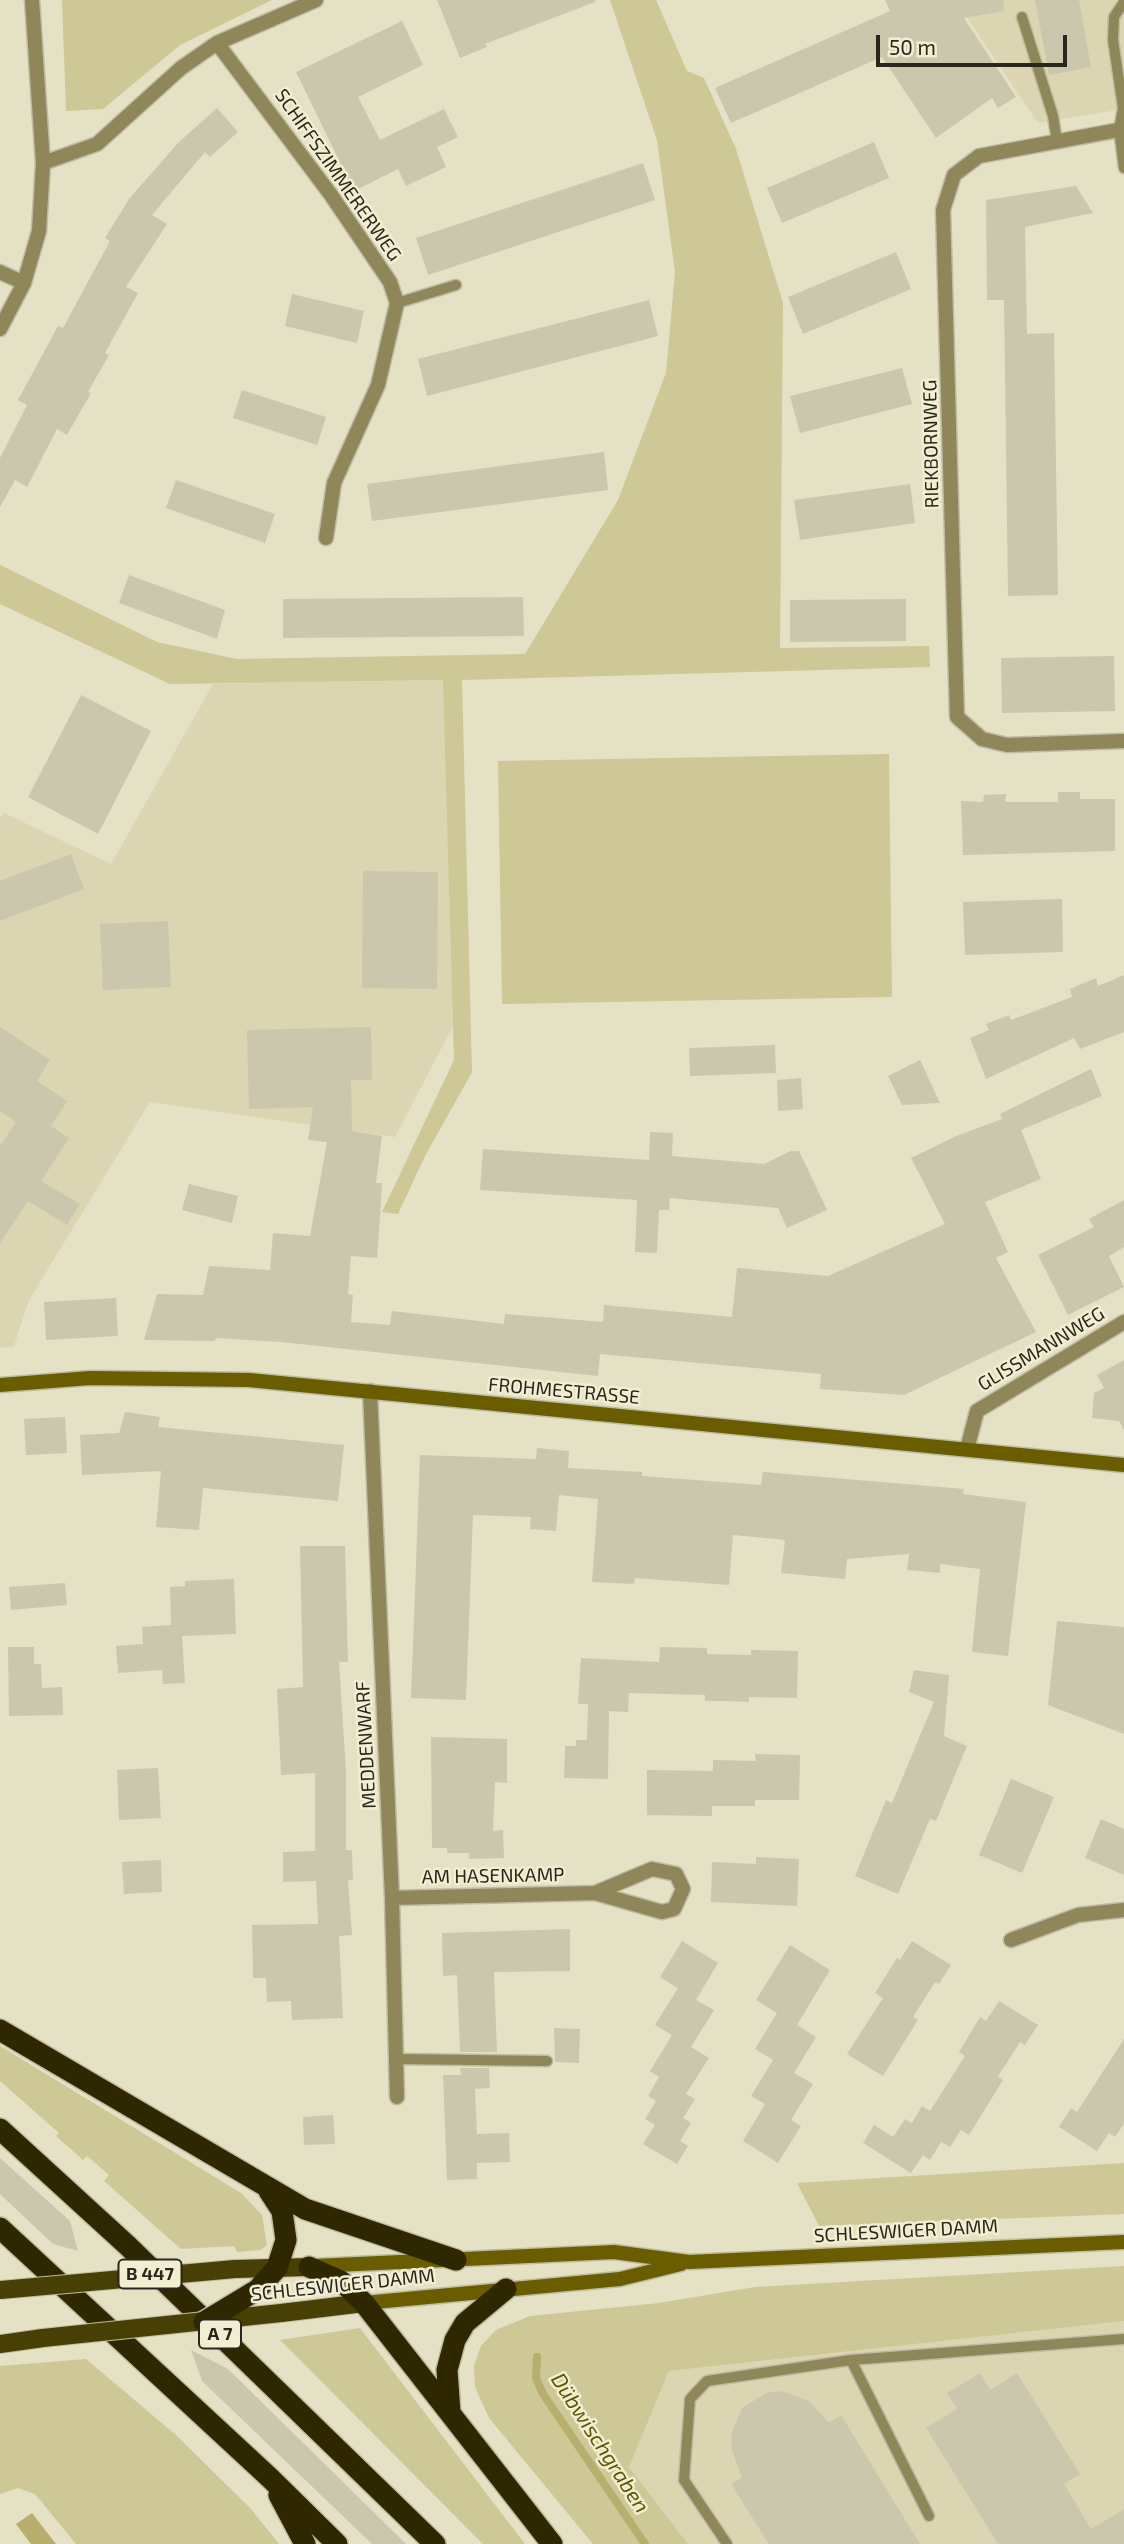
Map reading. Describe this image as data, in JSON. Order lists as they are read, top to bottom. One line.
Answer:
{"streets":{"highway":["A 7"],"main road":["FROHMESTRASSE","SCHLESWIGER DAMM","B 447"],"street":["SCHIFFSZIMMERERWEG","RIEKBORNWEG","GLISSMANNWEG","MEDDENWARF","AM HASENKAMP"]},"crossings":[["GLISSMANNWEG","FROHMESTRASSE"],["FROHMESTRASSE","MEDDENWARF"],["MEDDENWARF","AM HASENKAMP"]],"water":["Dübwischgraben"],"scale_bar":"50 m"}
